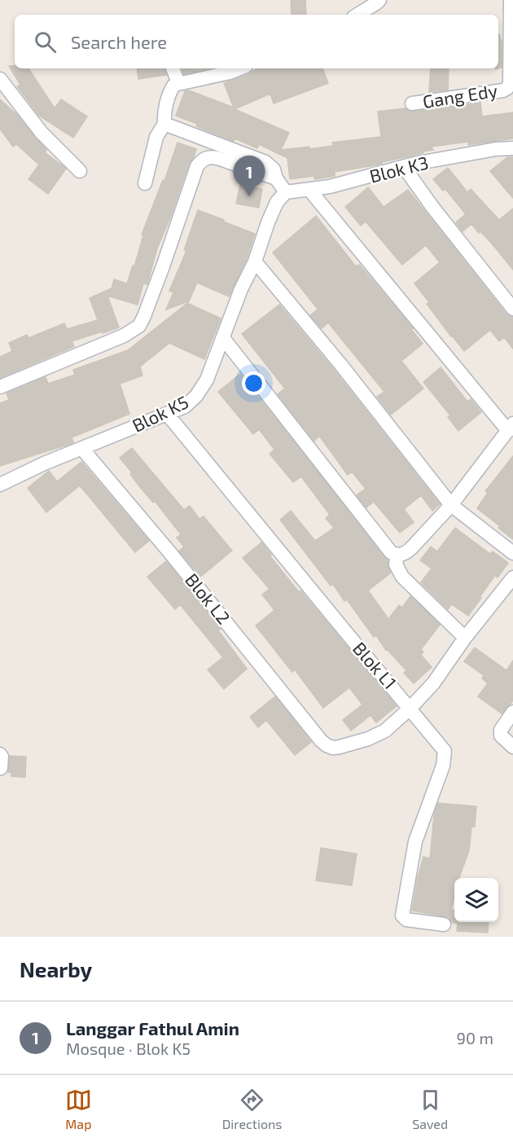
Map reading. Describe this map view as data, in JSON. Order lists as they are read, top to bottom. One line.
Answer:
{"streets":{"street":["Gang Edy","Blok K3","Blok K5","Blok L2","Blok L1"]},"crossings":[["Blok K3","Blok K5"],["Blok K5","Blok L2"],["Blok K5","Blok L1"],["Blok L2","Blok L1"]],"page":{"search":"Search here","pins":"1","heading":"Nearby","list":[{"mark":"1","name":"Langgar Fathul Amin","note":"Mosque · Blok K5","value":"90 m"}],"nav":["Map","Directions","Saved"]}}
